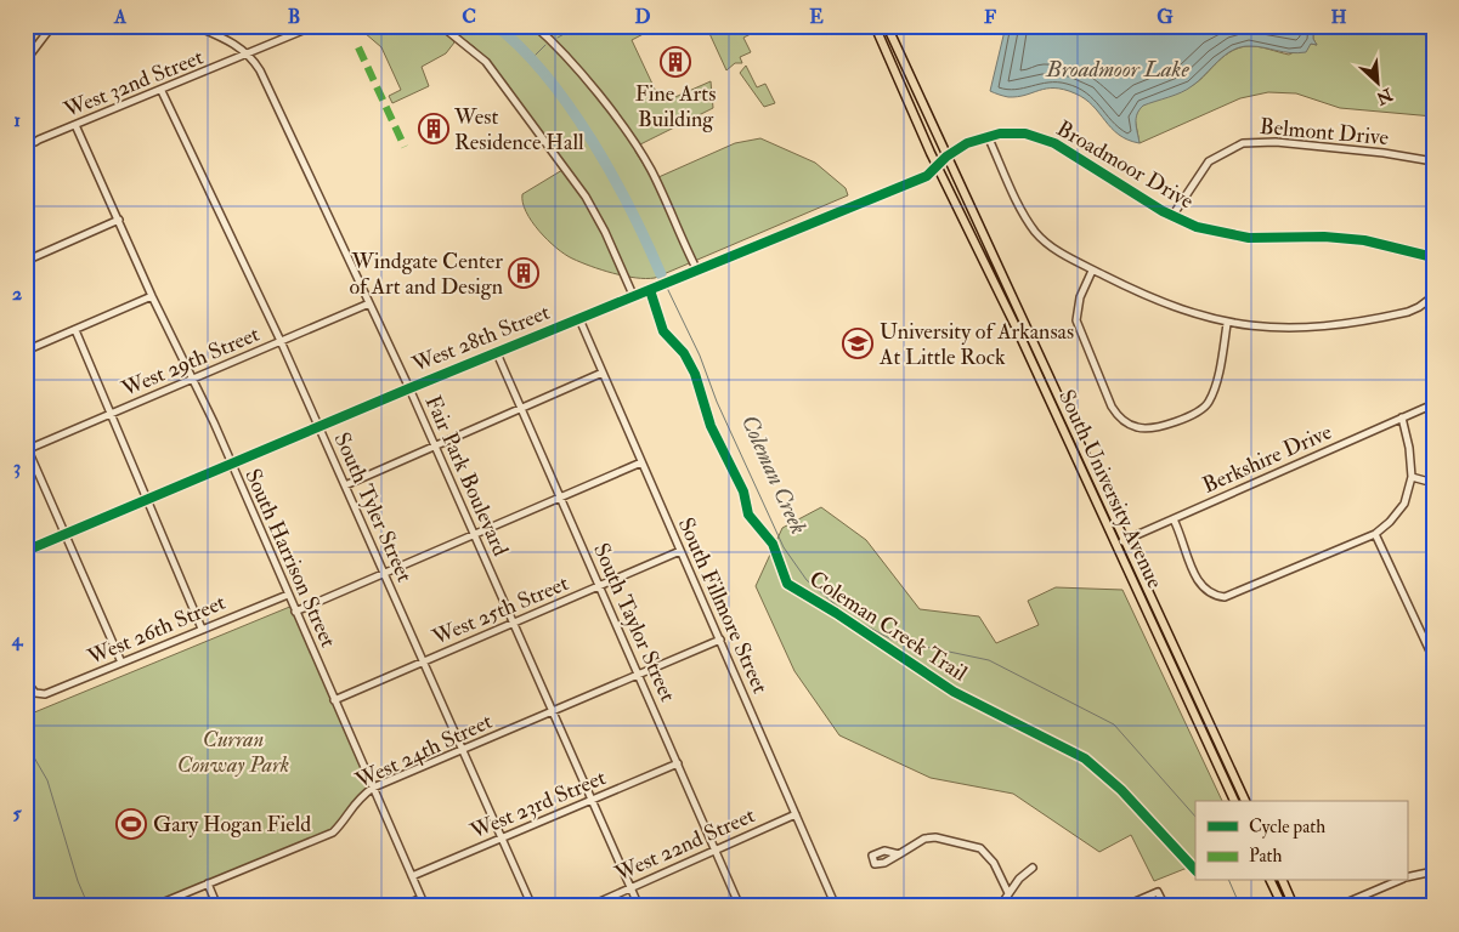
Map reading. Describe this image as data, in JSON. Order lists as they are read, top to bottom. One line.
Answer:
{"streets":{"main road":["South University Avenue"],"street":["West 32nd Street","Belmont Drive","Broadmoor Drive","West 28th Street","West 29th Street","Berkshire Drive","Fair Park Boulevard","South Tyler Street","South Harrison Street","South Fillmore Street","West 25th Street","South Taylor Street","West 26th Street","West 24th Street","West 23rd Street","West 22nd Street"],"cycle path":["Coleman Creek Trail"]},"crossings":[["West 32nd Street","Fair Park Boulevard"],["West 32nd Street","South Tyler Street"],["West 32nd Street","South Harrison Street"],["Belmont Drive","Broadmoor Drive"],["Broadmoor Drive","West 28th Street"],["Broadmoor Drive","South University Avenue"],["West 28th Street","Fair Park Boulevard"],["West 28th Street","South University Avenue"],["West 28th Street","South Tyler Street"],["West 28th Street","South Harrison Street"],["West 28th Street","South Fillmore Street"],["West 28th Street","South Taylor Street"],["West 29th Street","Fair Park Boulevard"],["West 29th Street","South Tyler Street"],["West 29th Street","South Harrison Street"],["Berkshire Drive","South University Avenue"],["Fair Park Boulevard","West 25th Street"],["Fair Park Boulevard","West 24th Street"],["Fair Park Boulevard","West 23rd Street"],["Fair Park Boulevard","West 22nd Street"],["South Tyler Street","West 25th Street"],["South Tyler Street","West 24th Street"],["South Tyler Street","West 23rd Street"],["South Harrison Street","West 25th Street"],["South Harrison Street","West 26th Street"],["South Harrison Street","West 24th Street"],["South Harrison Street","West 23rd Street"],["South Fillmore Street","West 25th Street"],["South Fillmore Street","West 24th Street"],["South Fillmore Street","West 22nd Street"],["West 25th Street","South Taylor Street"],["South Taylor Street","West 24th Street"],["South Taylor Street","West 23rd Street"],["South Taylor Street","West 22nd Street"]],"water":["Broadmoor Lake","Coleman Creek"],"parks":["Curran Conway Park"],"places":{"building":["Fine Arts Building","West Residence Hall","Windgate Center of Art and Design"],"school or university":["University of Arkansas At Little Rock"],"sports":["Gary Hogan Field"]},"legend":["Cycle path","Path"],"north":"bottom right","grid":{"columns":["A","B","C","D","E","F","G","H"],"rows":["1","2","3","4","5"]}}
